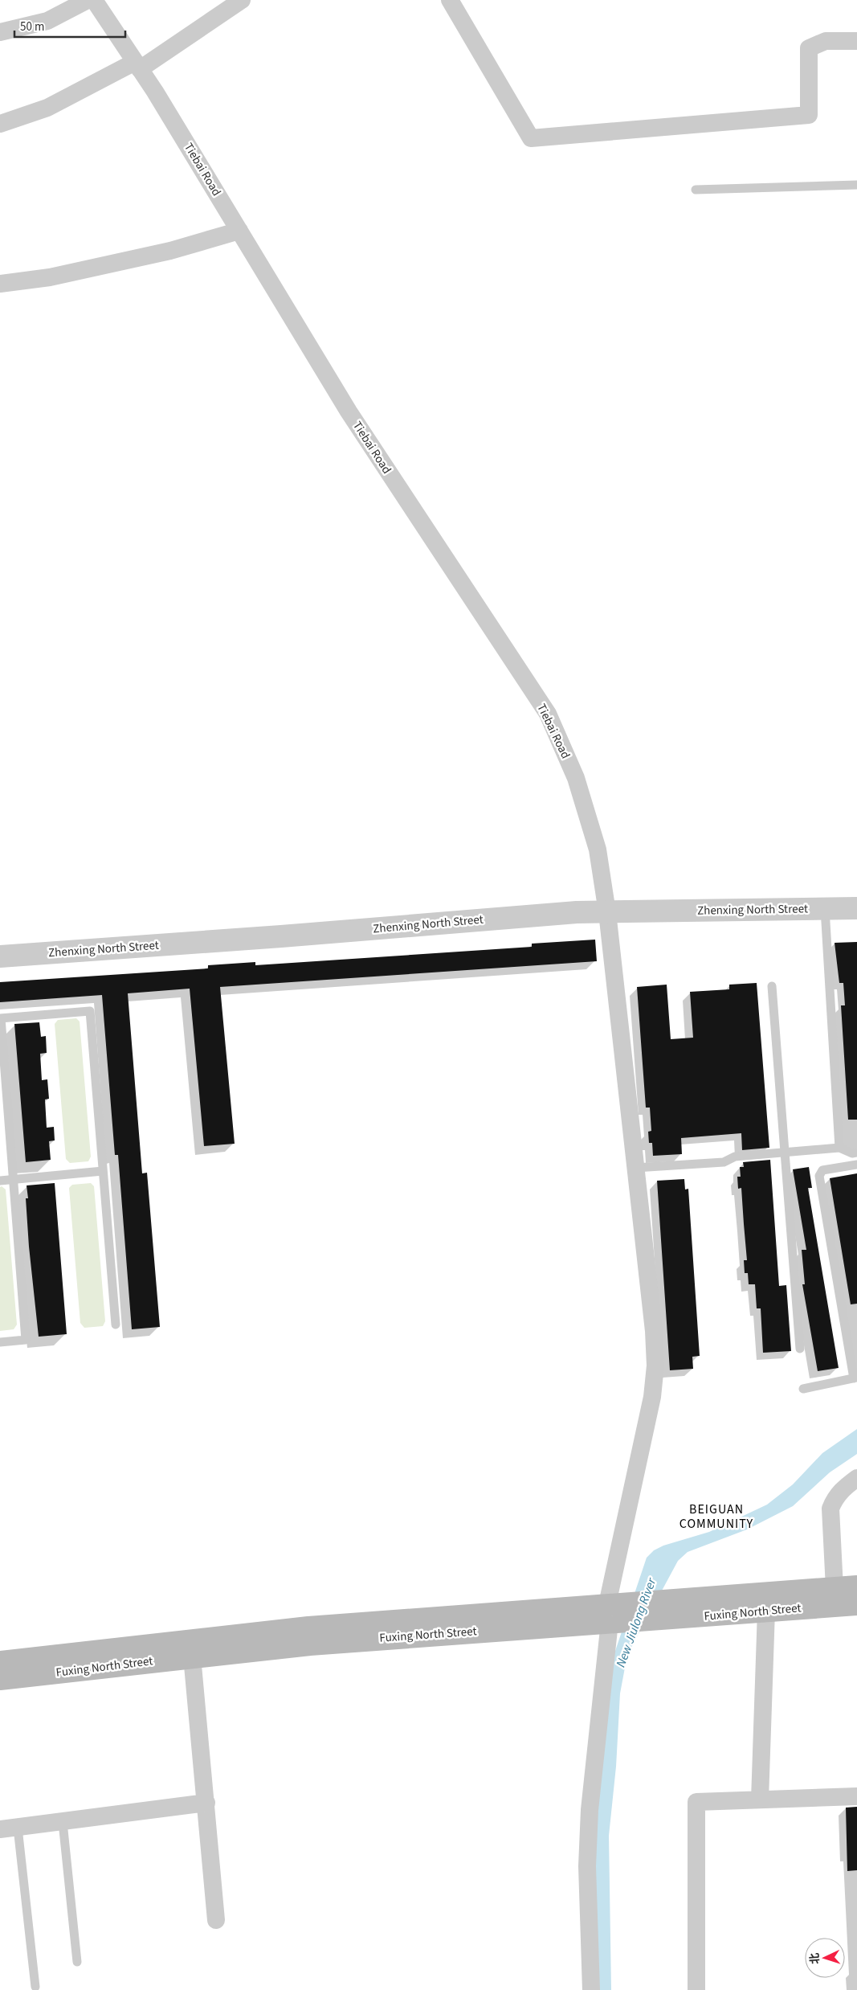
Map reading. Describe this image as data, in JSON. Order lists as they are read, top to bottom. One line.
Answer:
{"streets":{"main road":["Fuxing North Street"],"street":["Tiebai Road","Zhenxing North Street"]},"crossings":[["Tiebai Road","Zhenxing North Street"],["Tiebai Road","Fuxing North Street"]],"districts":["BEIGUAN COMMUNITY"],"water":["New Jiulong River"],"scale_bar":"50 m","north":"left"}
